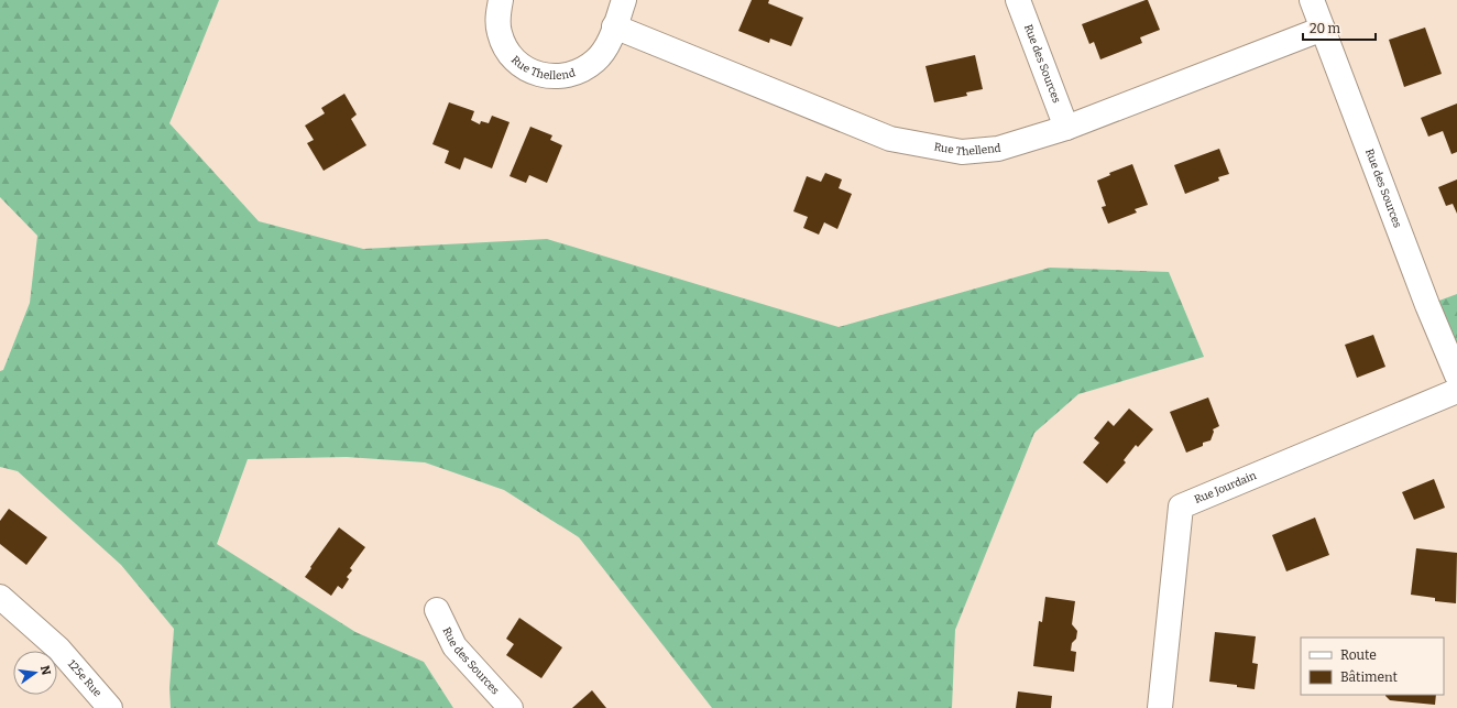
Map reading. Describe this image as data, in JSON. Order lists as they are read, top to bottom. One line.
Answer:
{"streets":{"street":["Rue Thellend","Rue des Sources","Rue Jourdain","125e Rue"]},"crossings":[["Rue Thellend","Rue des Sources"]],"legend":["Route","Bâtiment"],"scale_bar":"20 m","north":"right"}
